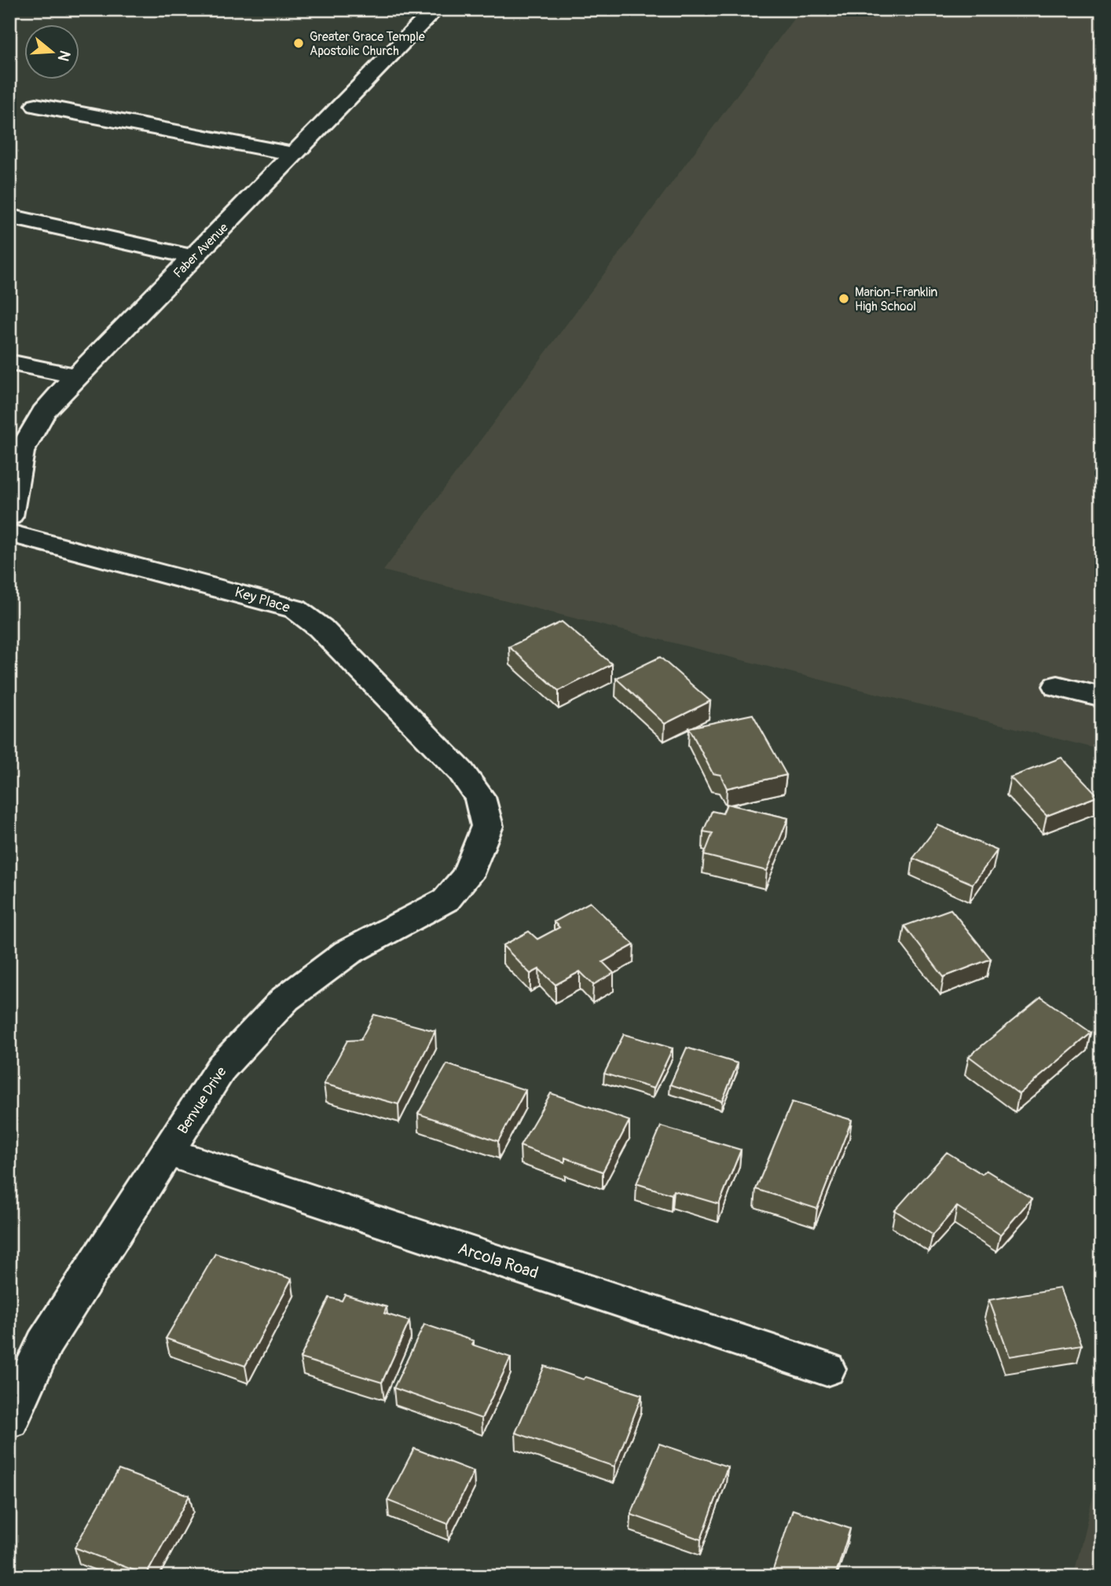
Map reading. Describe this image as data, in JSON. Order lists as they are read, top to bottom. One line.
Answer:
{"streets":{"street":["Faber Avenue","Key Place","Benvue Drive","Arcola Road"]},"crossings":[["Key Place","Benvue Drive"],["Benvue Drive","Arcola Road"]],"places":["Greater Grace Temple Apostolic Church","Marion-Franklin High School"],"north":"right"}
